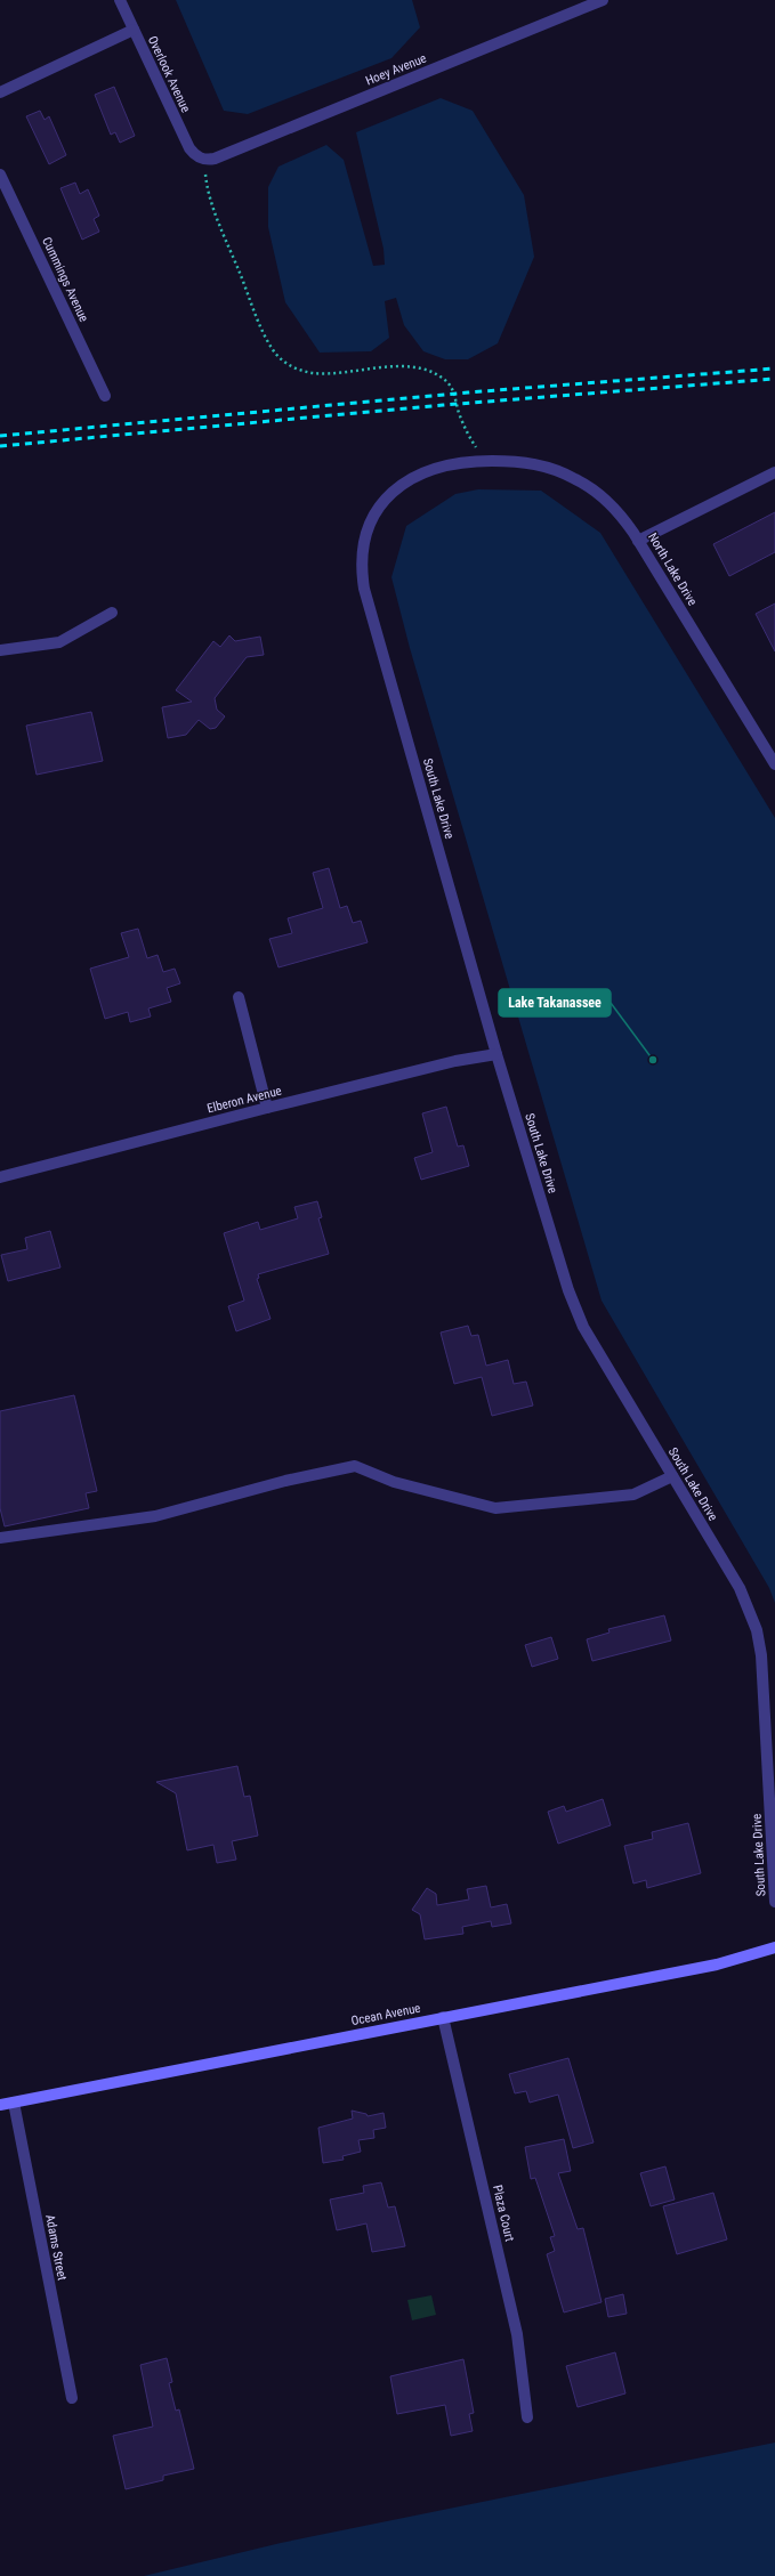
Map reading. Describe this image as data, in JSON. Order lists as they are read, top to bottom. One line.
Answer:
{"streets":{"street":["Hoey Avenue","Overlook Avenue","Cummings Avenue","North Lake Drive","South Lake Drive","Elberon Avenue","Ocean Avenue","Plaza Court","Adams Street"]},"crossings":[["Hoey Avenue","Overlook Avenue"],["North Lake Drive","South Lake Drive"],["South Lake Drive","Elberon Avenue"],["Ocean Avenue","Plaza Court"],["Ocean Avenue","Adams Street"]],"places":["Lake Takanassee"]}
